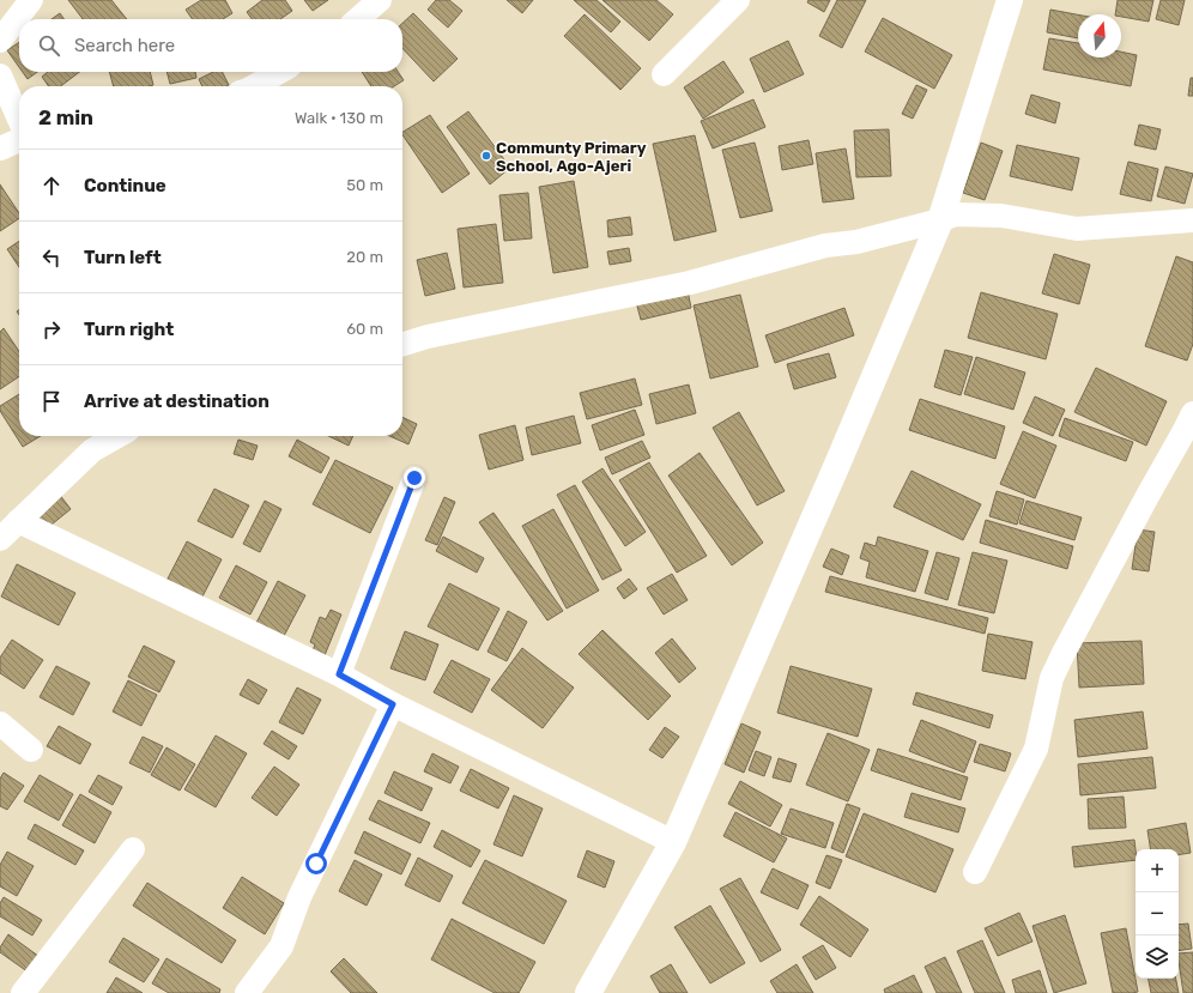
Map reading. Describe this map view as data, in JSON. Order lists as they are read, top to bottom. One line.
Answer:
{"places":["Communty Primary School, Ago-Ajeri"],"north":"top","page":{"search":"Search here","heading":["2 min","Walk · 130 m"],"list":[["Continue","50 m"],["Turn left","20 m"],["Turn right","60 m"],"Arrive at destination"],"map_buttons":["+","−"]}}
